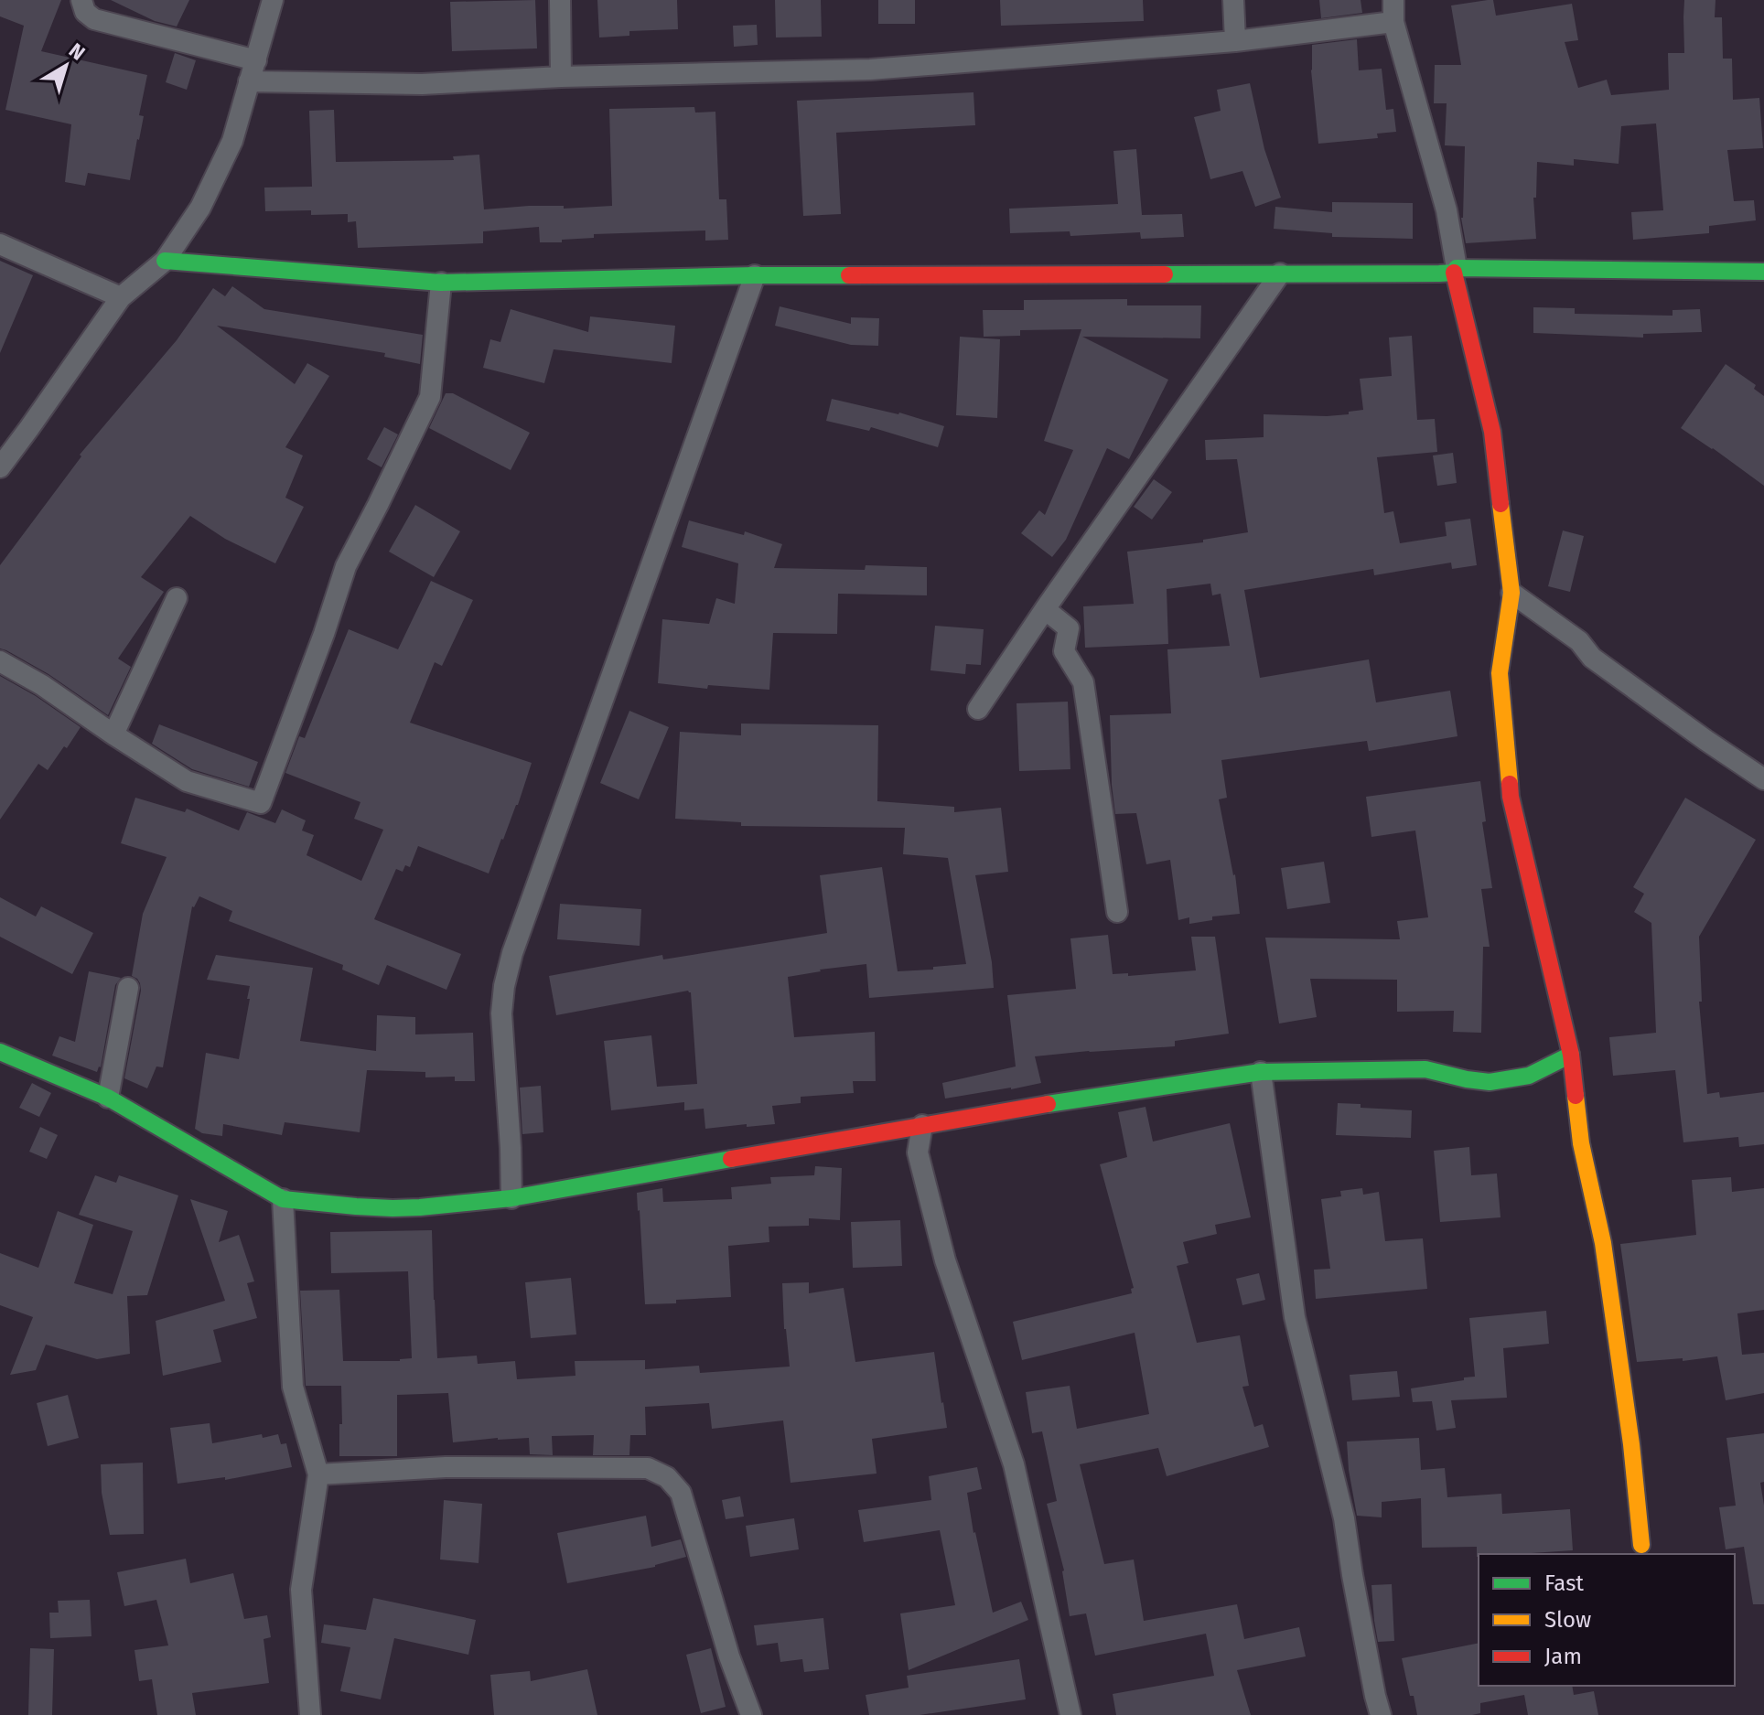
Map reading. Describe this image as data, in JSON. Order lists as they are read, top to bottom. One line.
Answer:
{"legend":["Fast","Slow","Jam"],"north":"top right"}
